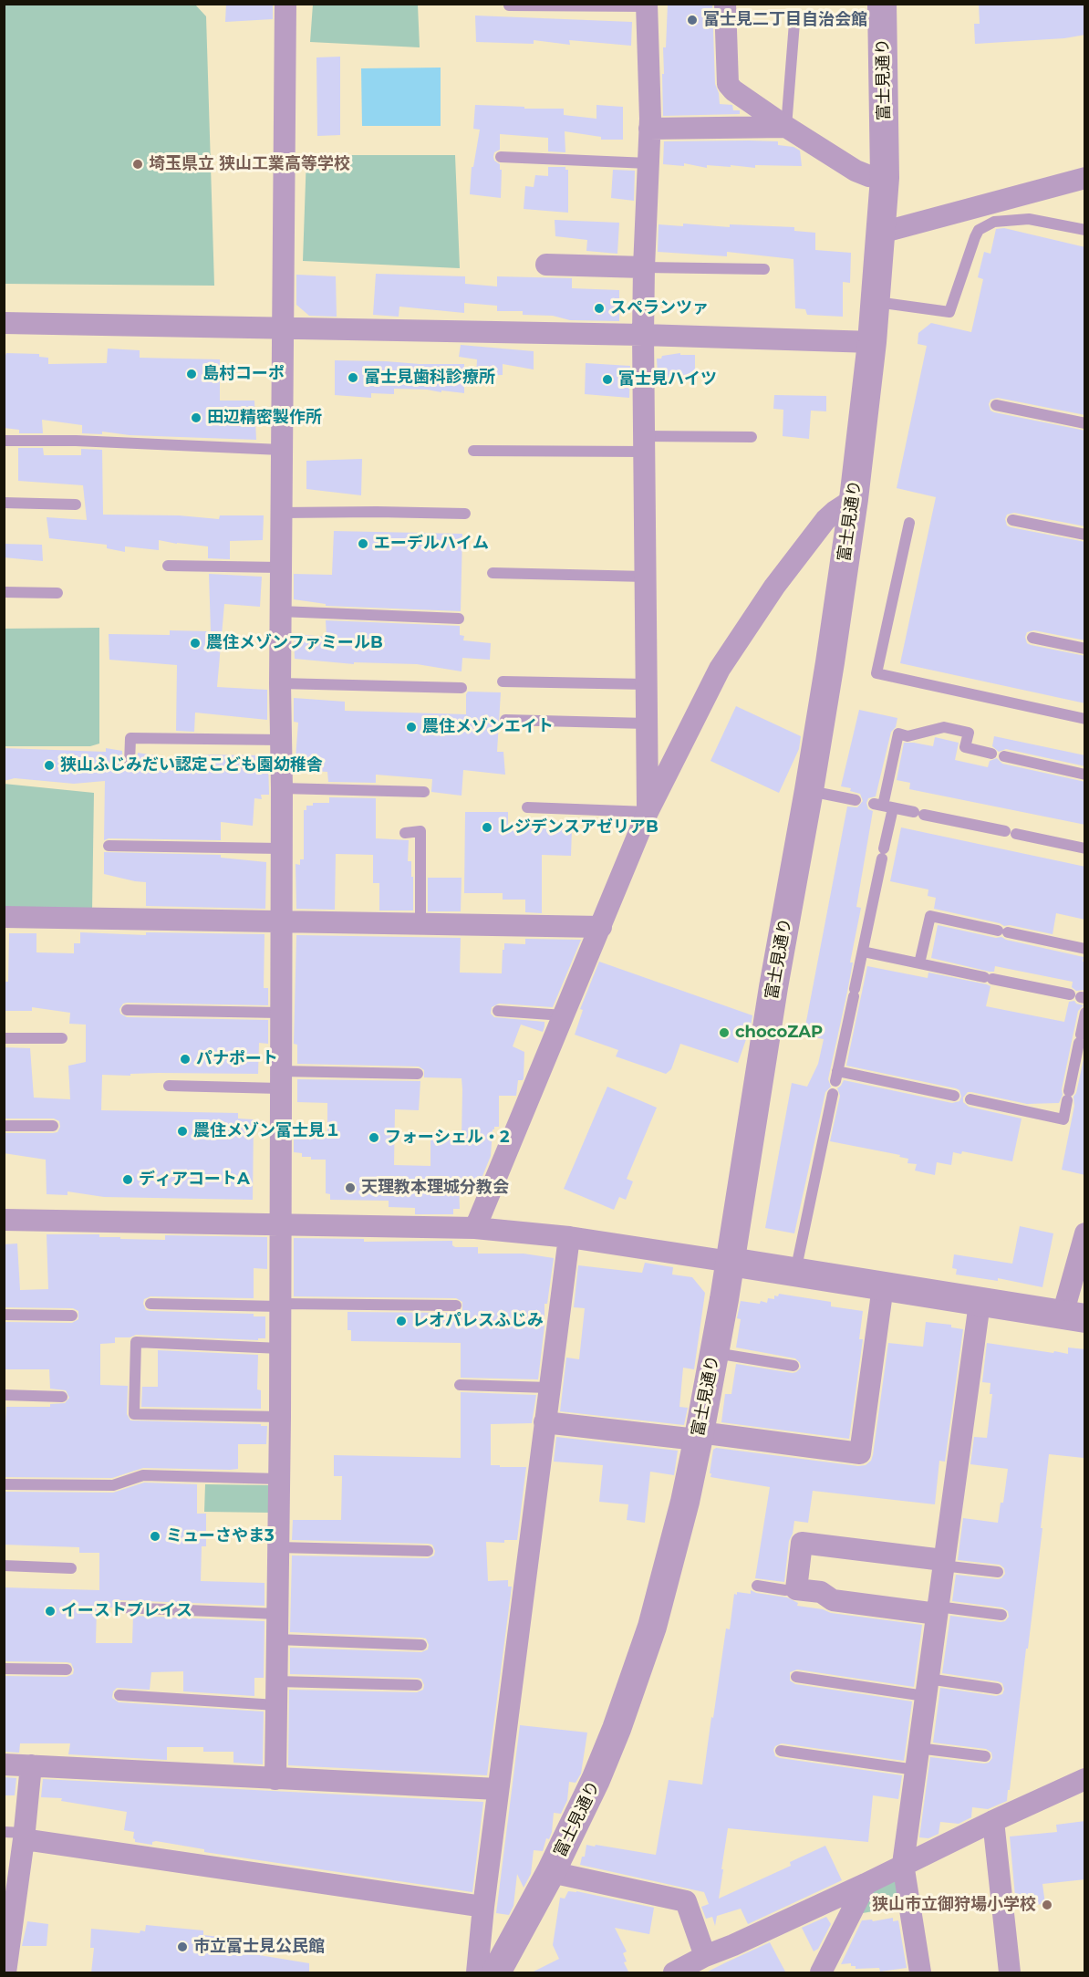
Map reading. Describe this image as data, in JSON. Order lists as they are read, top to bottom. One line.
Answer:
{"streets":{"street":["富士見通り"]},"places":["富士見二丁目自治会館","埼玉県立 狭山工業高等学校","スペランツァ","島村コーポ","富士見歯科診療所","富士見ハイツ","田辺精密製作所","エーデルハイム","農住メゾンファミールB","農住メゾンエイト","狭山ふじみだい認定こども園幼稚舎","レジデンスアゼリアB","chocoZAP","パナポート","農住メゾン富士見１","フォーシェル・2","ディアコートA","天理教本理城分教会","レオパレスふじみ","ミューさやま3","イーストプレイス","狭山市立御狩場小学校","市立富士見公民館"]}
